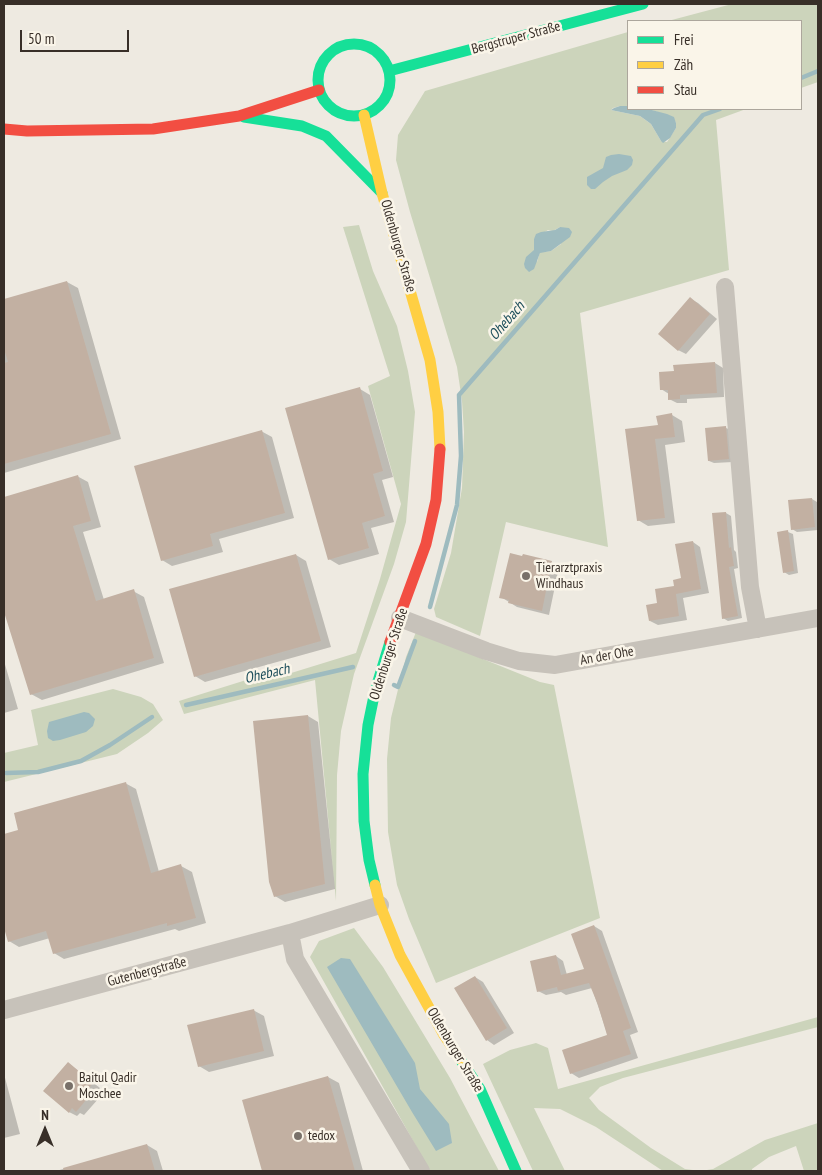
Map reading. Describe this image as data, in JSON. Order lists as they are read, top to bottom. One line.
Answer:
{"streets":{"main road":["Bergstruper Straße","Oldenburger Straße"],"street":["An der Ohe","Gutenbergstraße"]},"crossings":[["Bergstruper Straße","Oldenburger Straße"],["Oldenburger Straße","An der Ohe"],["Oldenburger Straße","Gutenbergstraße"]],"water":["Ohebach"],"places":["Tierarztpraxis Windhaus","Baitul Qadir Moschee","tedox"],"legend":["Frei","Zäh","Stau"],"scale_bar":"50 m","north":"top"}
